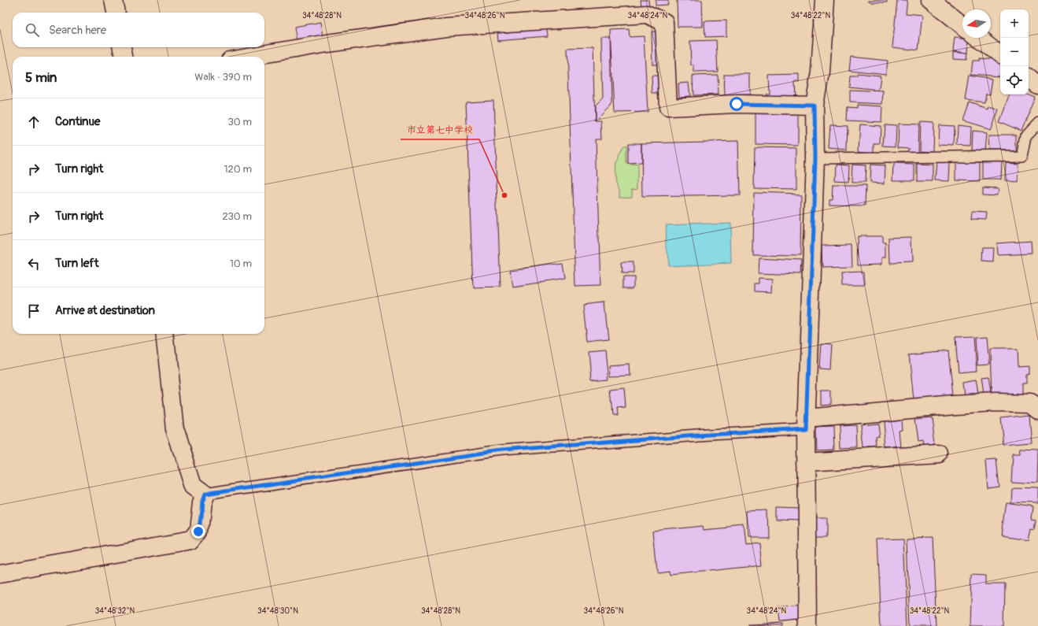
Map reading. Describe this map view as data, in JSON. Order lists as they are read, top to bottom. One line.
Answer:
{"places":["市立第七中学校"],"north":"left","page":{"map_buttons":["+","−"],"search":"Search here","heading":["5 min","Walk · 390 m"],"list":[["Continue","30 m"],["Turn right","120 m"],["Turn right","230 m"],["Turn left","10 m"],"Arrive at destination"]},"coordinates":["34°48'28\"N","34°48'26\"N","34°48'24\"N","34°48'22\"N","34°48'32\"N","34°48'30\"N"]}
